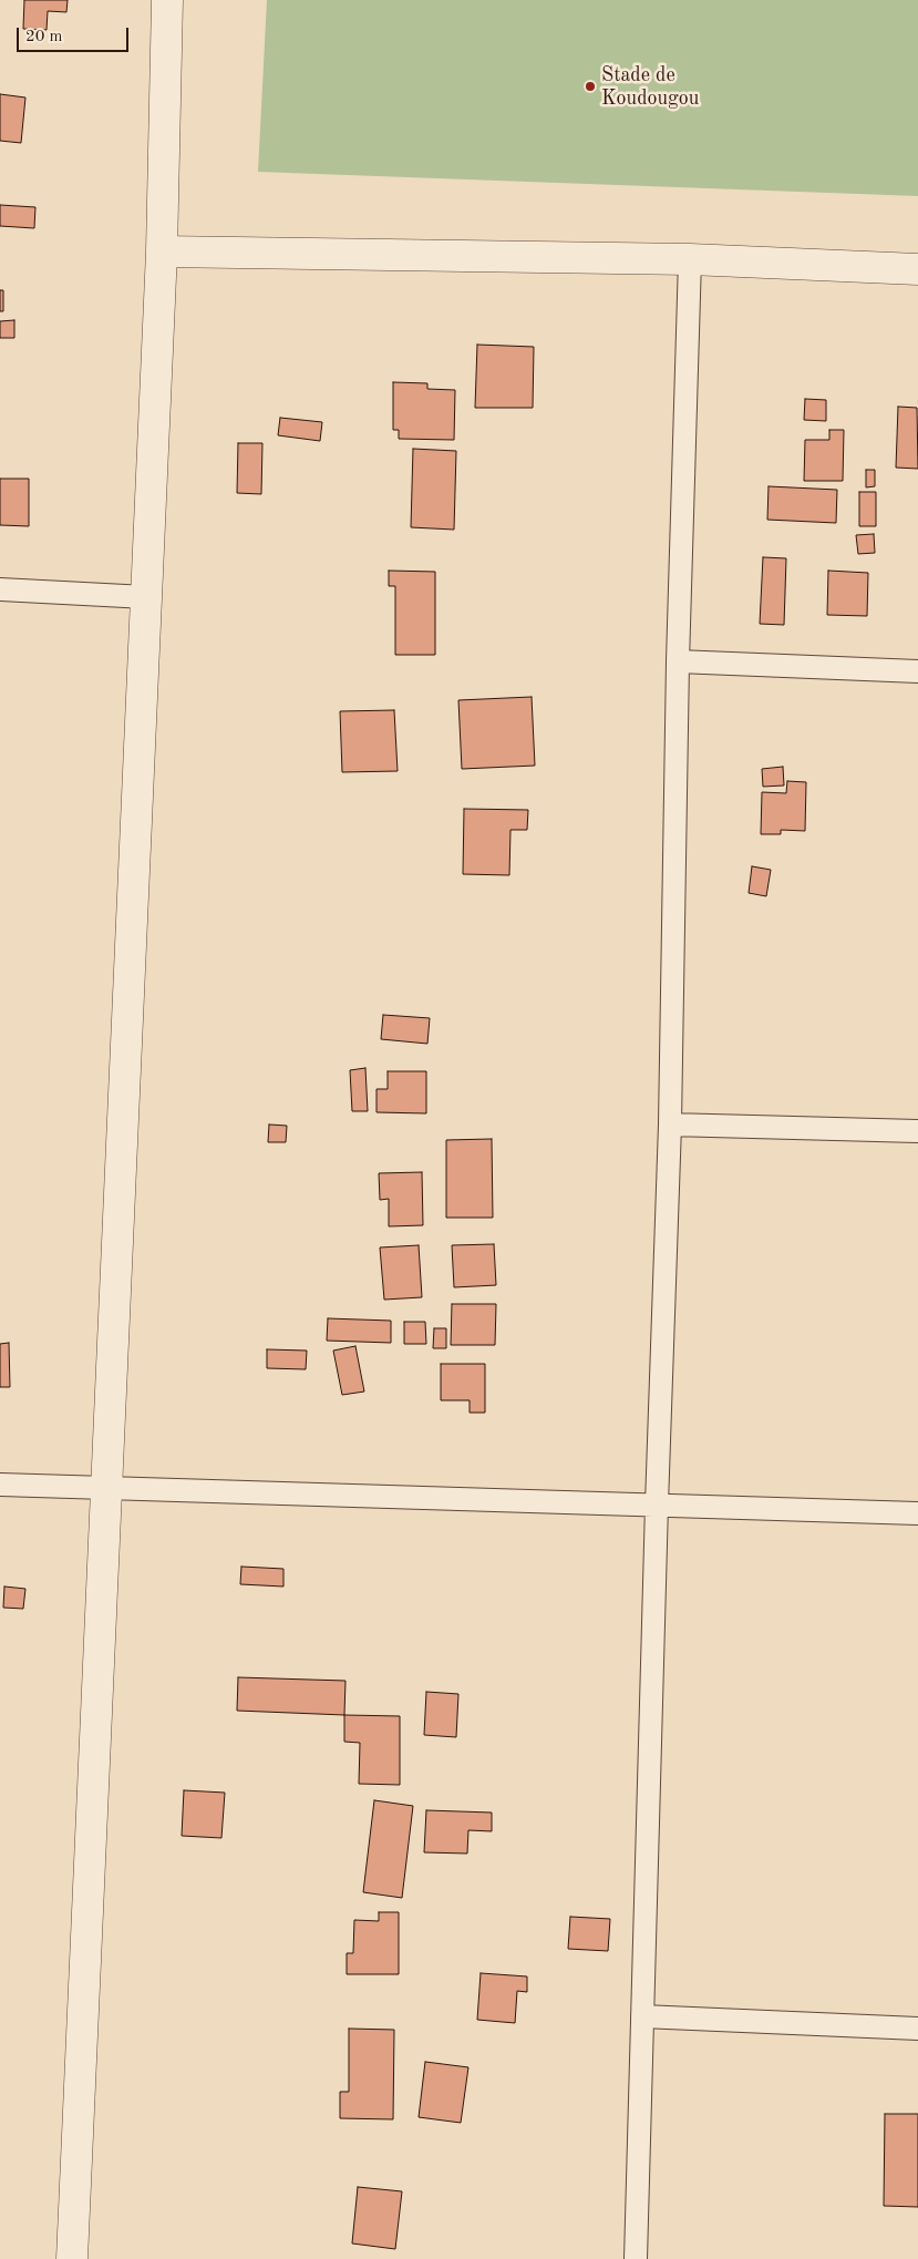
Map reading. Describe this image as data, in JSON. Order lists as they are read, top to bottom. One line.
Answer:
{"places":["Stade de Koudougou"],"scale_bar":"20 m"}
